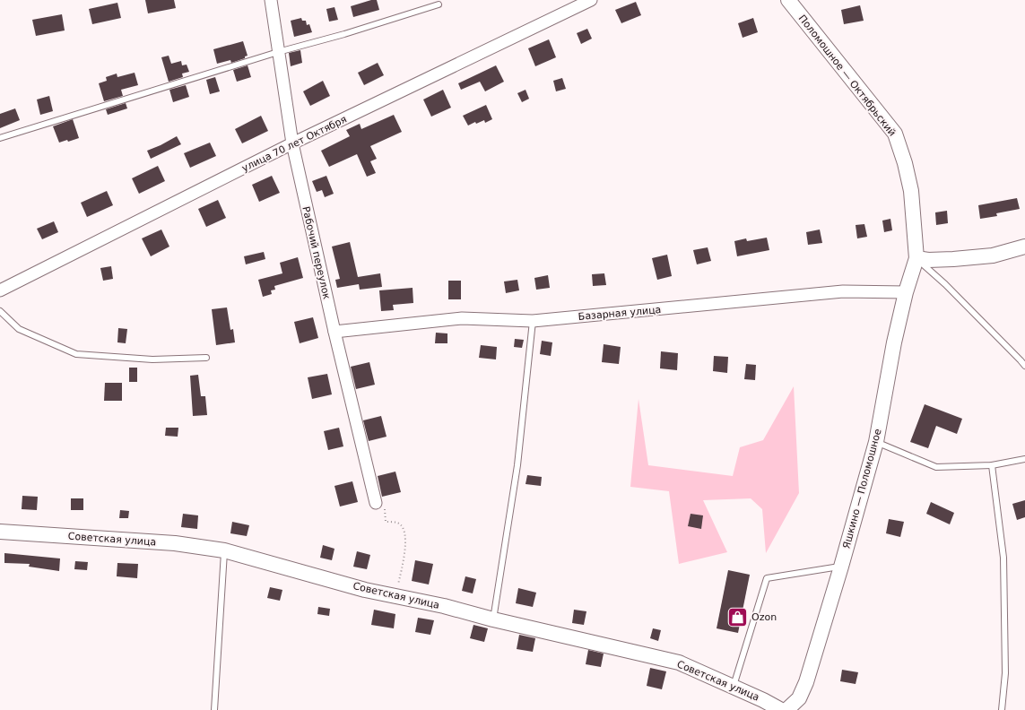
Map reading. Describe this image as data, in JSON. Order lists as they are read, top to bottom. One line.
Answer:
{"streets":{"street":["Поломошное — Октябрьский","улица 70 лет Октября","Рабочий переулок","Базарная улица","Яшкино — Поломошное","Советская улица"]},"crossings":[["Поломошное — Октябрьский","Яшкино — Поломошное"],["улица 70 лет Октября","Рабочий переулок"],["Рабочий переулок","Базарная улица"],["Базарная улица","Яшкино — Поломошное"]],"places":{"shop":["Ozon"]}}
